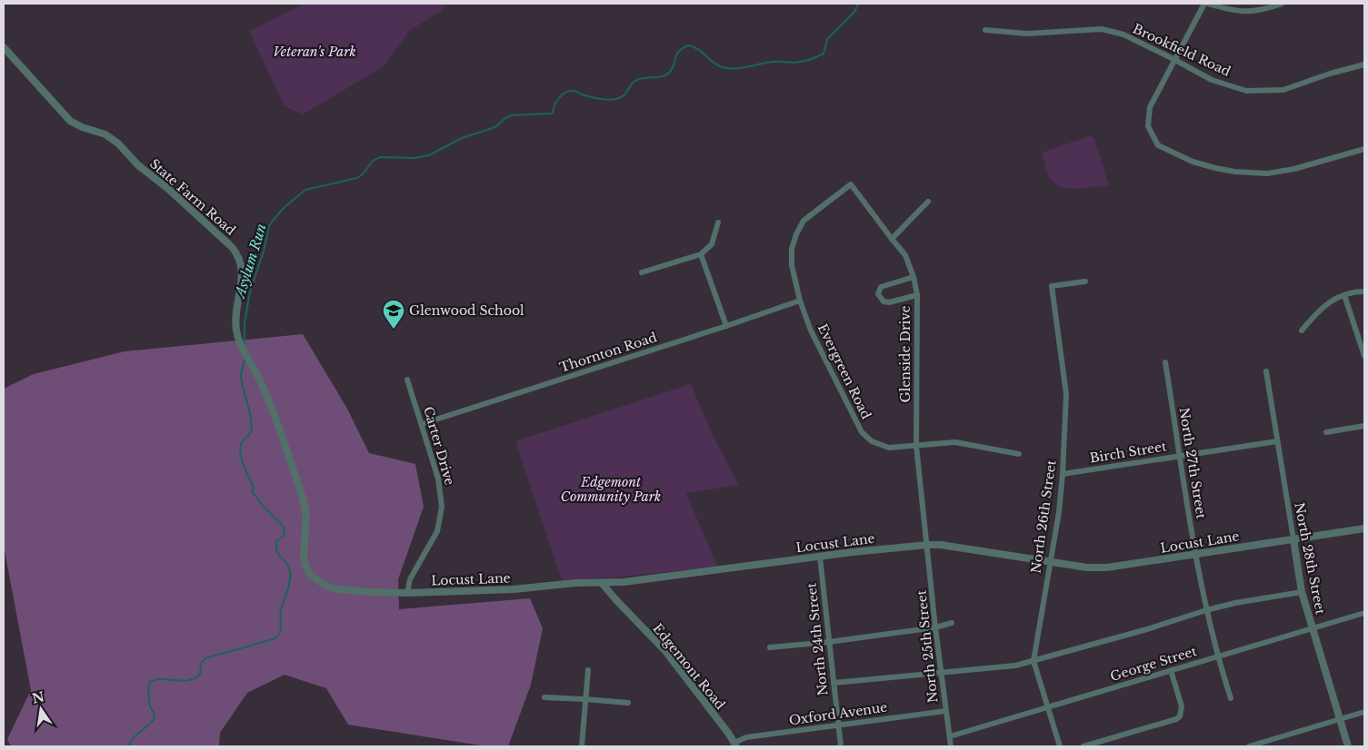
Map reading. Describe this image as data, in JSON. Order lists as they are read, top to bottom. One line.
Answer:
{"streets":{"street":["Brookfield Road","State Farm Road","Thornton Road","Glenside Drive","Evergreen Road","Carter Drive","Birch Street","North 27th Street","North 26th Street","Locust Lane","North 28th Street","North 24th Street","North 25th Street","George Street","Edgemont Road","Oxford Avenue"]},"crossings":[["State Farm Road","Locust Lane"],["Thornton Road","Evergreen Road"],["Thornton Road","Carter Drive"],["Glenside Drive","Evergreen Road"],["Glenside Drive","Locust Lane"],["Glenside Drive","North 25th Street"],["Carter Drive","Locust Lane"],["Birch Street","North 27th Street"],["Birch Street","North 26th Street"],["Birch Street","North 28th Street"],["North 27th Street","Locust Lane"],["North 27th Street","George Street"],["North 26th Street","Locust Lane"],["North 26th Street","George Street"],["Locust Lane","North 28th Street"],["Locust Lane","North 24th Street"],["Locust Lane","North 25th Street"],["Locust Lane","Edgemont Road"],["North 28th Street","George Street"],["North 24th Street","Oxford Avenue"],["North 25th Street","George Street"],["North 25th Street","Oxford Avenue"],["Edgemont Road","Oxford Avenue"]],"water":["Asylum Run"],"parks":["Veteran's Park","Edgemont Community Park"],"places":{"school or university":["Glenwood School"]},"north":"top"}
